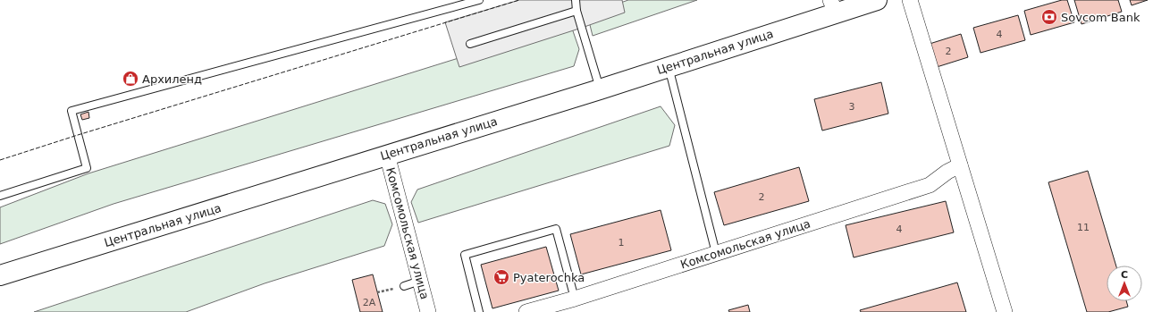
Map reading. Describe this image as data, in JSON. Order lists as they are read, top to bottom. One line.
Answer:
{"streets":{"main road":["Центральная улица"],"street":["Комсомольская улица"]},"crossings":[["Центральная улица","Комсомольская улица"]],"places":{"bank":["Sovcom Bank"],"shop":["Архиленд"],"supermarket":["Pyaterochka"]},"house_numbers":["4","2","3","2","11","4","1","2А"],"north":"top"}
